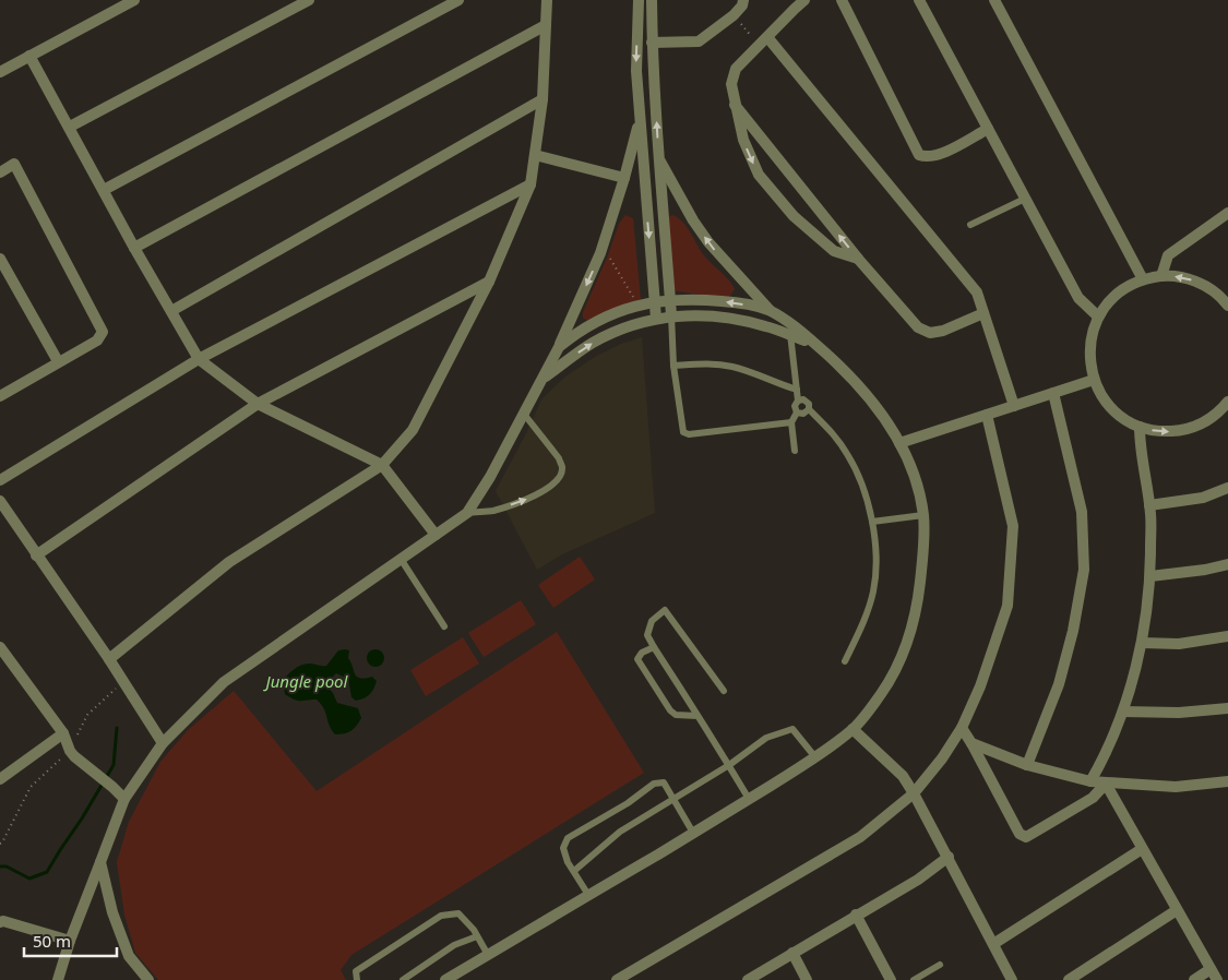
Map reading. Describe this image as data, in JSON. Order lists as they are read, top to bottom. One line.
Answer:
{"water":["Jungle pool"],"scale_bar":"50 m"}
